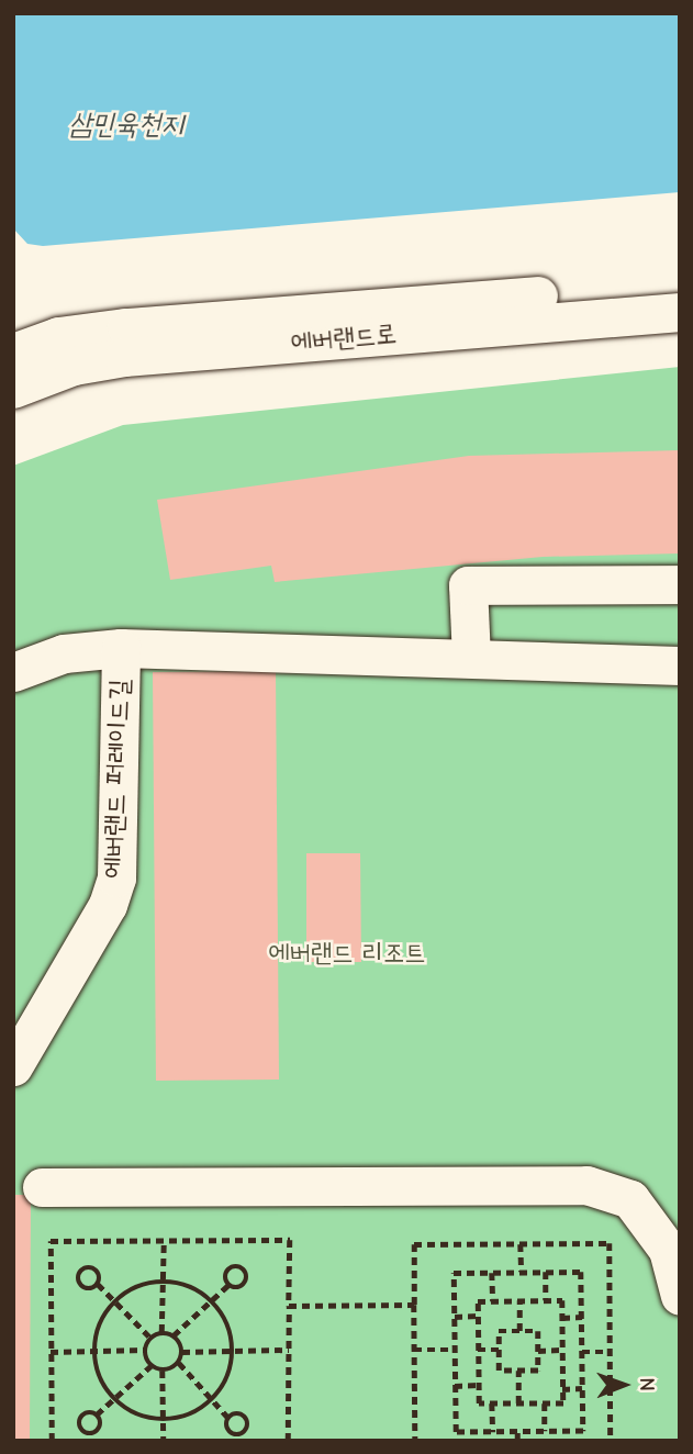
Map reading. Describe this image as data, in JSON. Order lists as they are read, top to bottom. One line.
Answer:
{"streets":{"street":["에버랜드로","에버랜드 퍼레이드길"]},"water":["삼민육천지"],"parks":["에버랜드 리조트"],"north":"right"}
